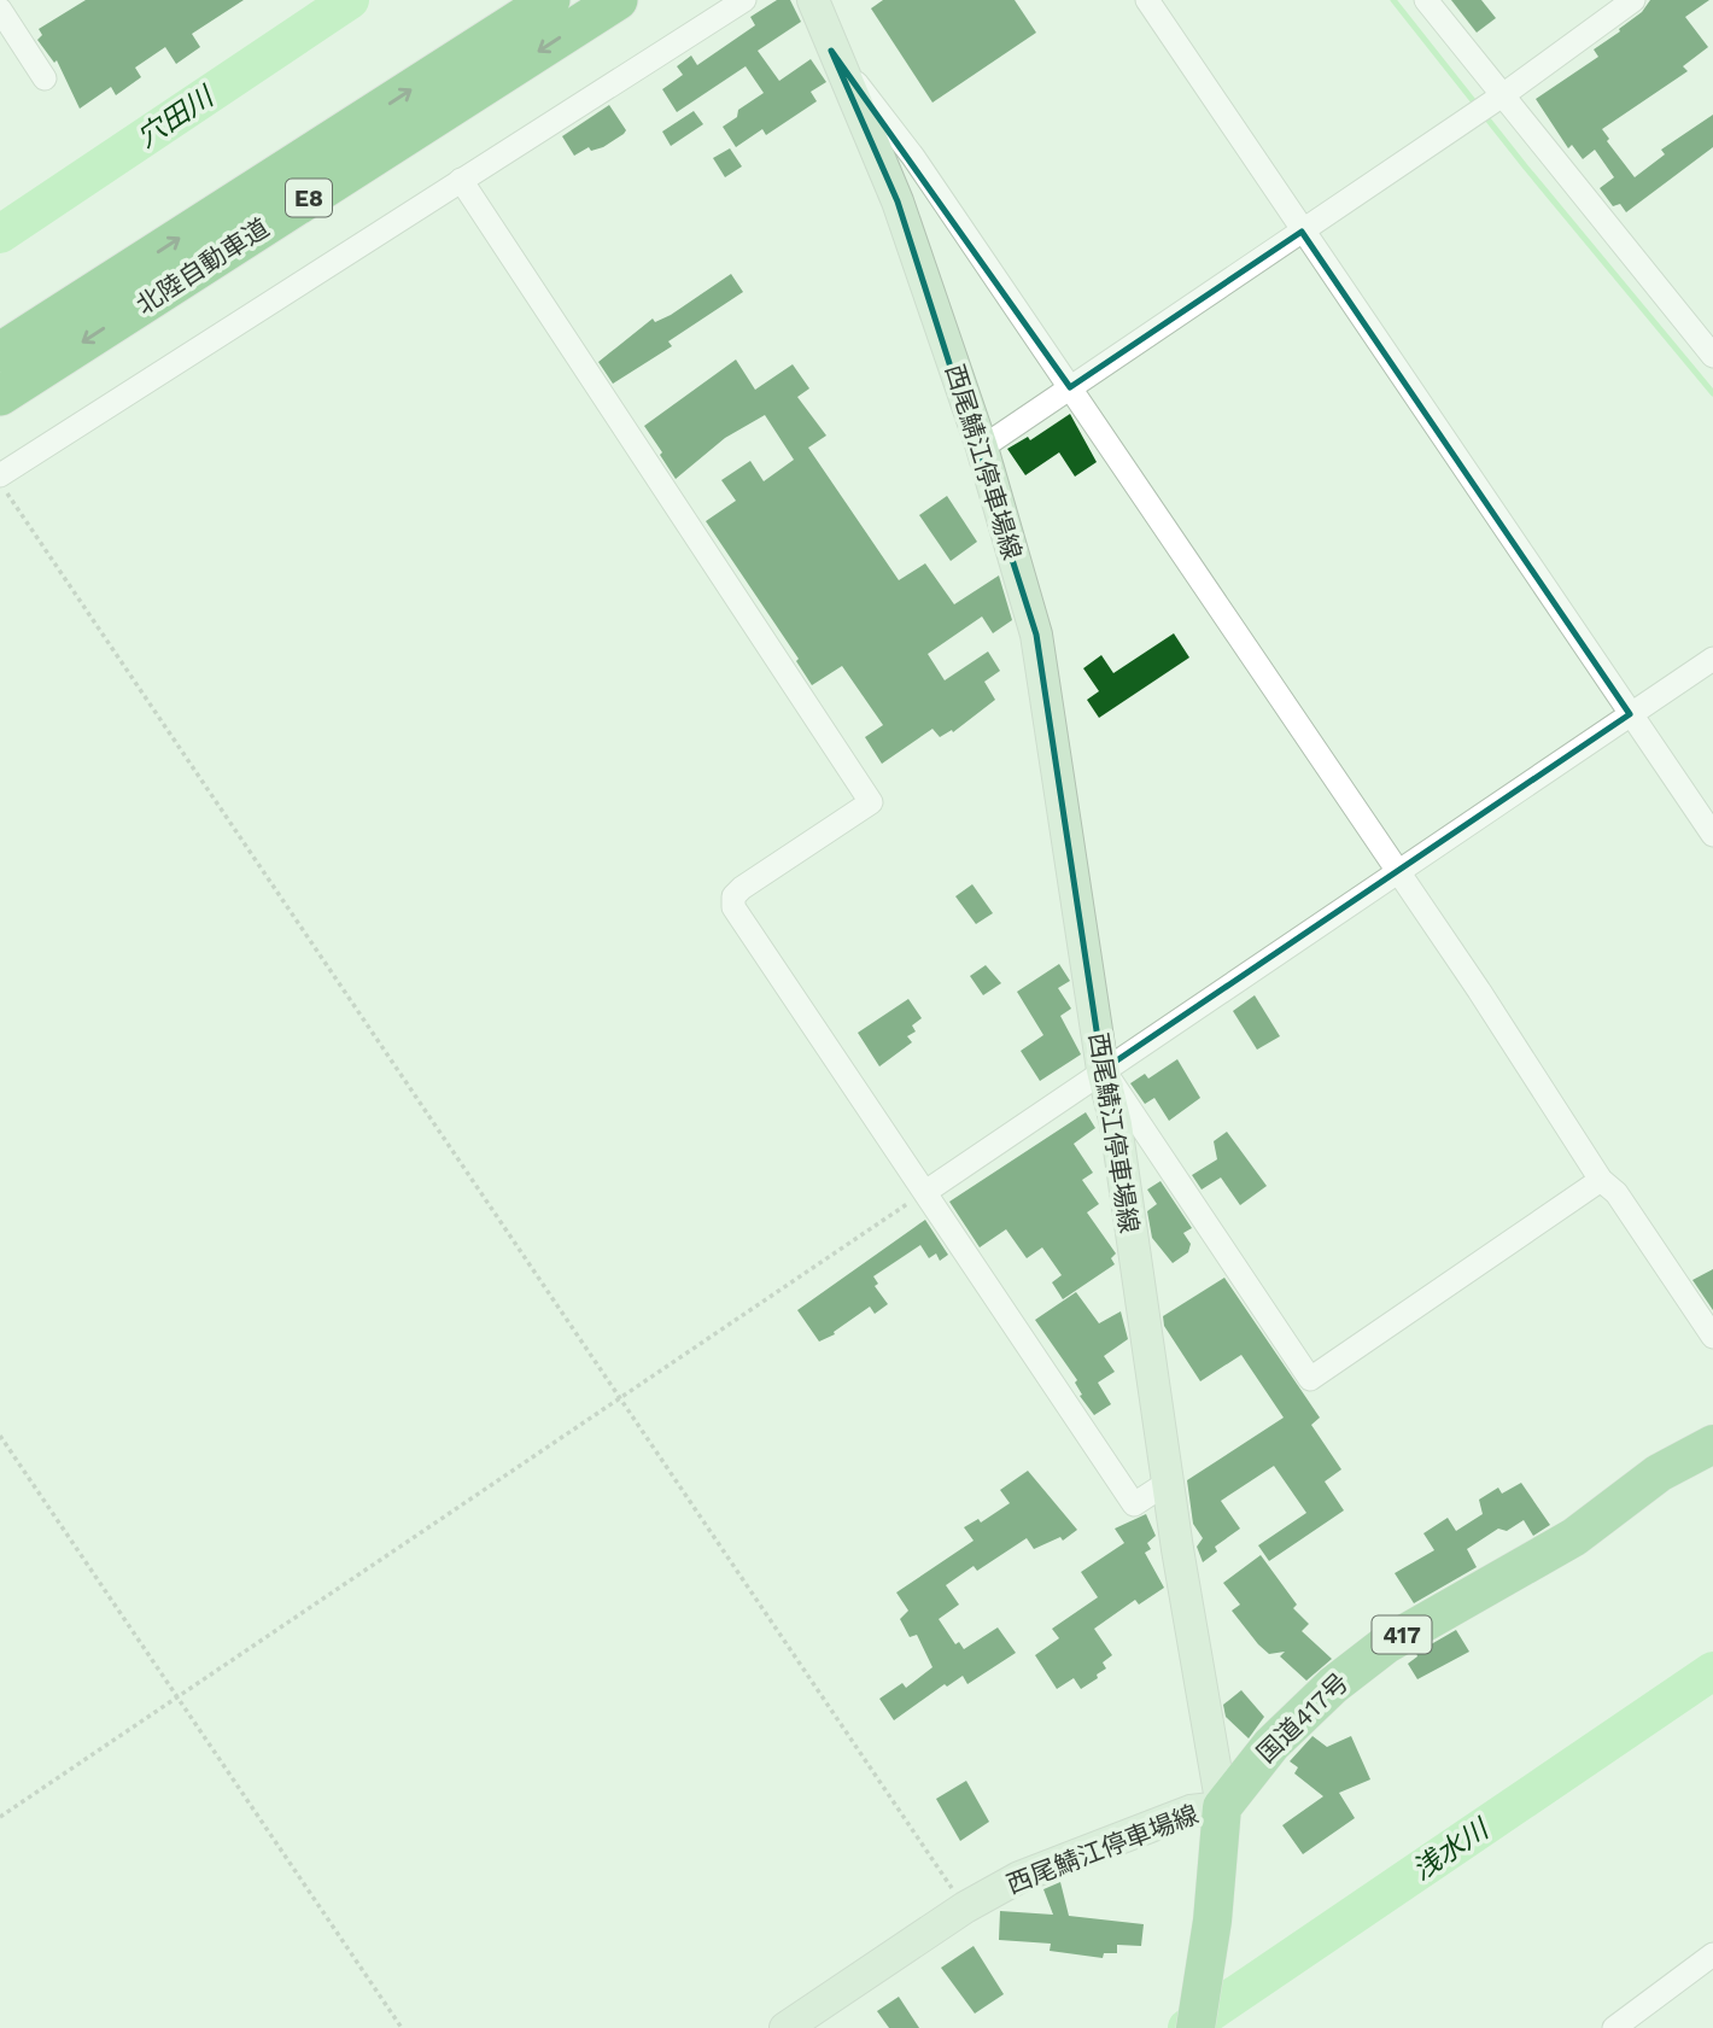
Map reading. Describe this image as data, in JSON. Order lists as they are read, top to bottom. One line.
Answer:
{"streets":{"highway":["E8","北陸自動車道","417","国道417号"],"main road":["西尾鯖江停車場線"]},"crossings":[["西尾鯖江停車場線","国道417号"]],"water":["穴田川","浅水川"]}
